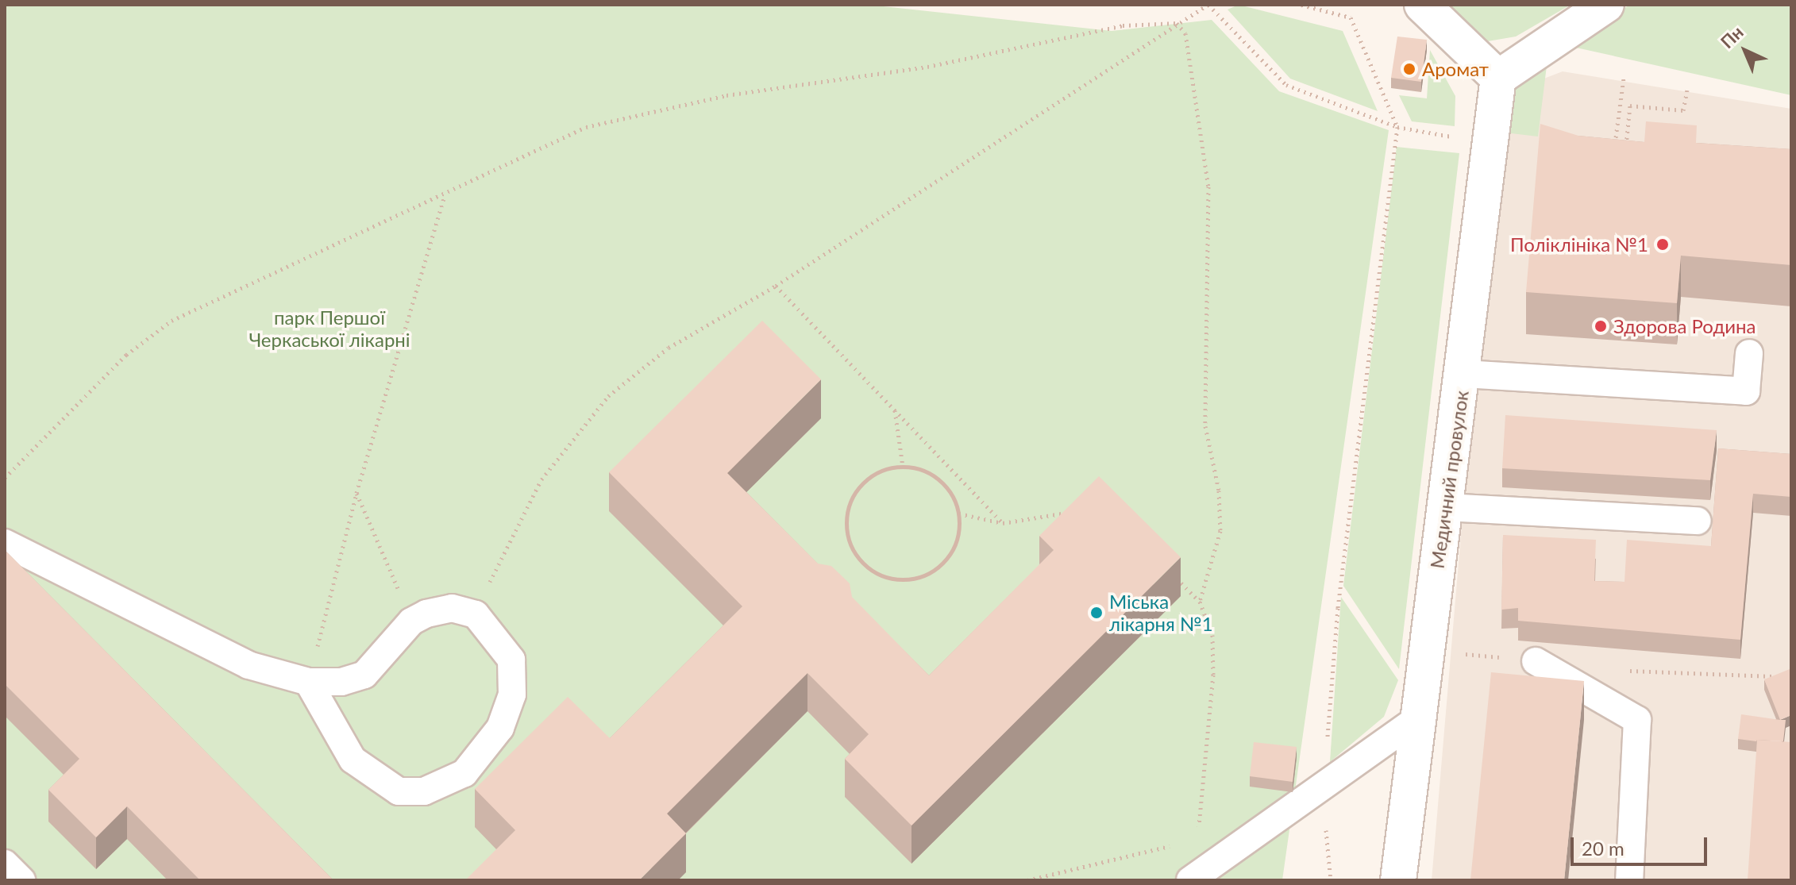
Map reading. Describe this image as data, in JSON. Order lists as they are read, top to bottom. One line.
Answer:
{"streets":{"street":["Медичний провулок"]},"parks":["парк Першої Черкаської лікарні"],"places":["Аромат","Поліклініка №1","Здорова Родина","Міська лікарня №1"],"scale_bar":"20 m","north":"top left"}
